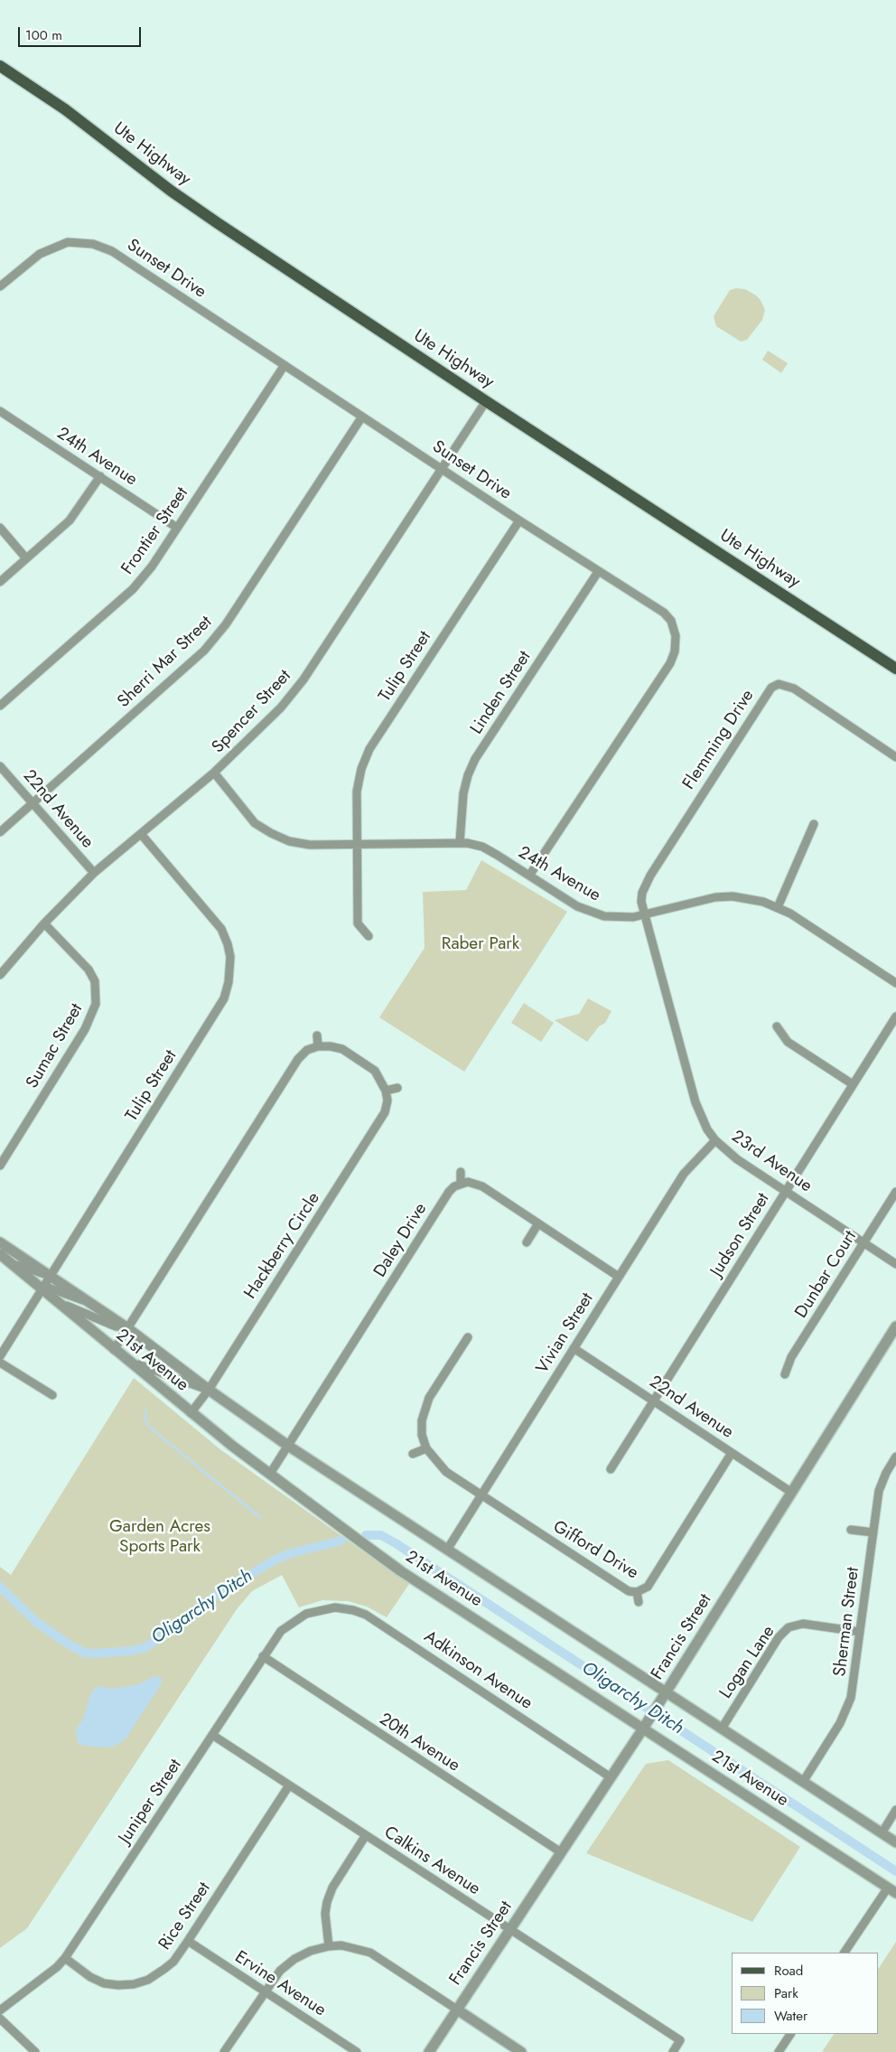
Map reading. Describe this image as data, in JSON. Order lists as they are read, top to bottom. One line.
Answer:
{"streets":{"main road":["Ute Highway"],"street":["Sunset Drive","24th Avenue","Frontier Street","Sherri Mar Street","Tulip Street","Linden Street","Spencer Street","Flemming Drive","22nd Avenue","Sumac Street","23rd Avenue","Judson Street","Daley Drive","Hackberry Circle","Dunbar Court","Vivian Street","21st Avenue","Gifford Drive","Sherman Street","Francis Street","Logan Lane","Adkinson Avenue","20th Avenue","Juniper Street","Calkins Avenue","Rice Street","Ervine Avenue"]},"crossings":[["Ute Highway","Spencer Street"],["Sunset Drive","24th Avenue"],["Sunset Drive","Frontier Street"],["Sunset Drive","Sherri Mar Street"],["Sunset Drive","Tulip Street"],["Sunset Drive","Linden Street"],["Sunset Drive","Spencer Street"],["24th Avenue","Frontier Street"],["24th Avenue","Tulip Street"],["24th Avenue","Linden Street"],["24th Avenue","Spencer Street"],["24th Avenue","Flemming Drive"],["24th Avenue","23rd Avenue"],["Sherri Mar Street","22nd Avenue"],["Tulip Street","Spencer Street"],["Tulip Street","21st Avenue"],["Spencer Street","22nd Avenue"],["Spencer Street","Sumac Street"],["Flemming Drive","23rd Avenue"],["22nd Avenue","Judson Street"],["22nd Avenue","Vivian Street"],["22nd Avenue","Gifford Drive"],["22nd Avenue","Francis Street"],["23rd Avenue","Judson Street"],["23rd Avenue","Dunbar Court"],["23rd Avenue","Vivian Street"],["Daley Drive","21st Avenue"],["Hackberry Circle","21st Avenue"],["Vivian Street","21st Avenue"],["Vivian Street","Gifford Drive"],["21st Avenue","Sherman Street"],["21st Avenue","Francis Street"],["21st Avenue","Logan Lane"],["Sherman Street","Logan Lane"],["Francis Street","Adkinson Avenue"],["Francis Street","20th Avenue"],["Francis Street","Calkins Avenue"],["Adkinson Avenue","Juniper Street"],["20th Avenue","Juniper Street"],["Juniper Street","Calkins Avenue"],["Juniper Street","Rice Street"],["Calkins Avenue","Rice Street"],["Rice Street","Ervine Avenue"]],"water":["Oligarchy Ditch"],"parks":["Raber Park","Garden Acres Sports Park"],"legend":["Road","Park","Water"],"scale_bar":"100 m"}
